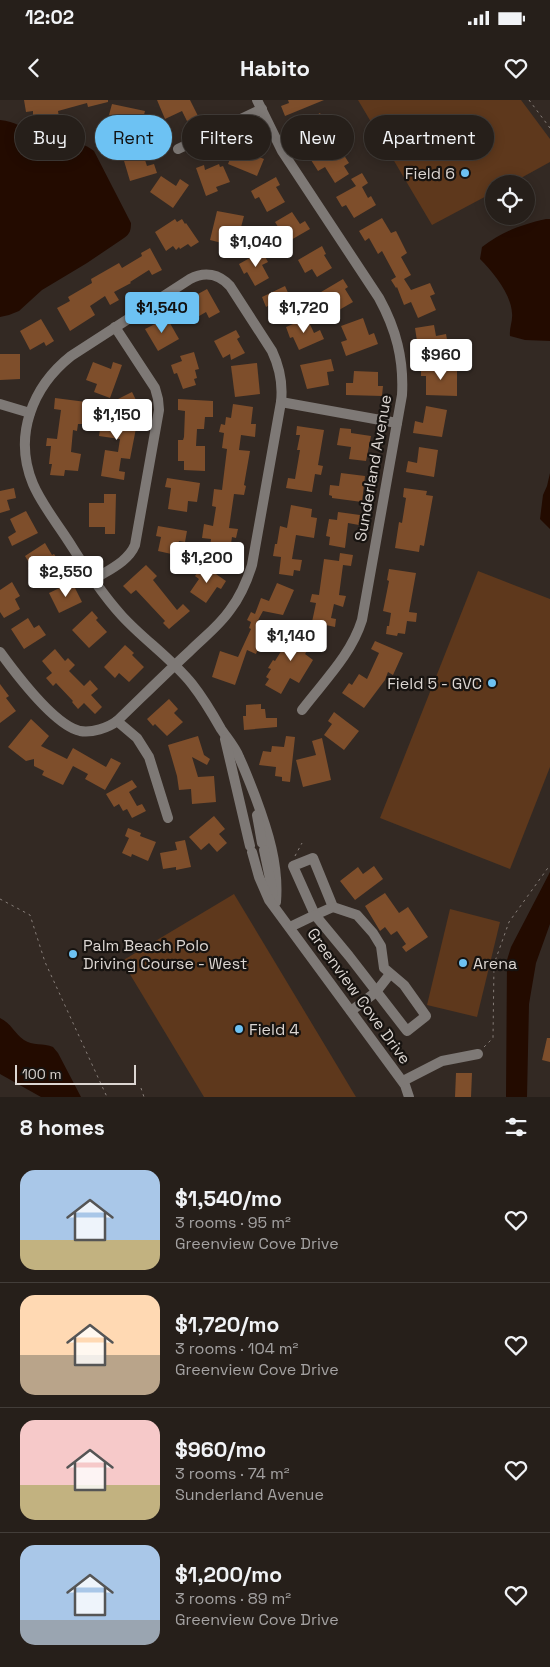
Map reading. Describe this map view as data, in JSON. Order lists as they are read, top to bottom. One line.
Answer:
{"streets":{"street":["Sunderland Avenue","Greenview Cove Drive"]},"places":["Field 6","Field 5 - GVC","Palm Beach Polo Driving Course - West","Arena","Field 4"],"scale_bar":"100 m","page":{"status":"12:02","header":"Habito","chip":["Buy","Rent","Filters","New","Apartment"],"price":["$1,040","$1,540","$1,720","$960","$1,150","$1,200","$2,550","$1,140"],"scale":"100 m","heading":"8 homes","list":[{"name":"$1,540/mo","note":"3 rooms · 95 m² · Greenview Cove Drive"},{"name":"$1,720/mo","note":"3 rooms · 104 m² · Greenview Cove Drive"},{"name":"$960/mo","note":"3 rooms · 74 m² · Sunderland Avenue"},{"name":"$1,200/mo","note":"3 rooms · 89 m² · Greenview Cove Drive"}]}}
